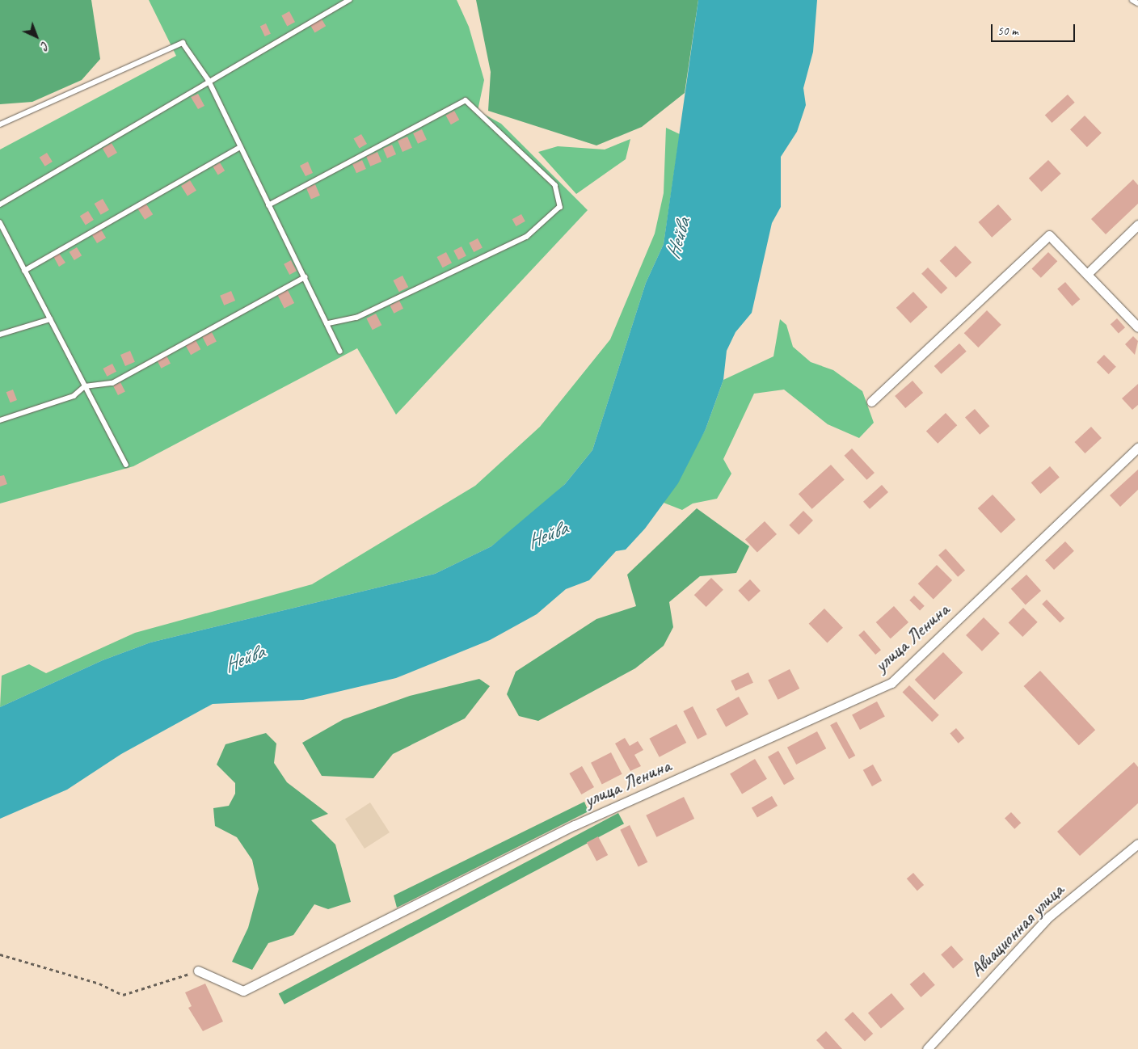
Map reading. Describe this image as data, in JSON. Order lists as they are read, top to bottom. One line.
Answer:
{"streets":{"street":["улица Ленина","Авиационная улица"]},"water":["Нейва"],"scale_bar":"50 m","north":"bottom right"}
